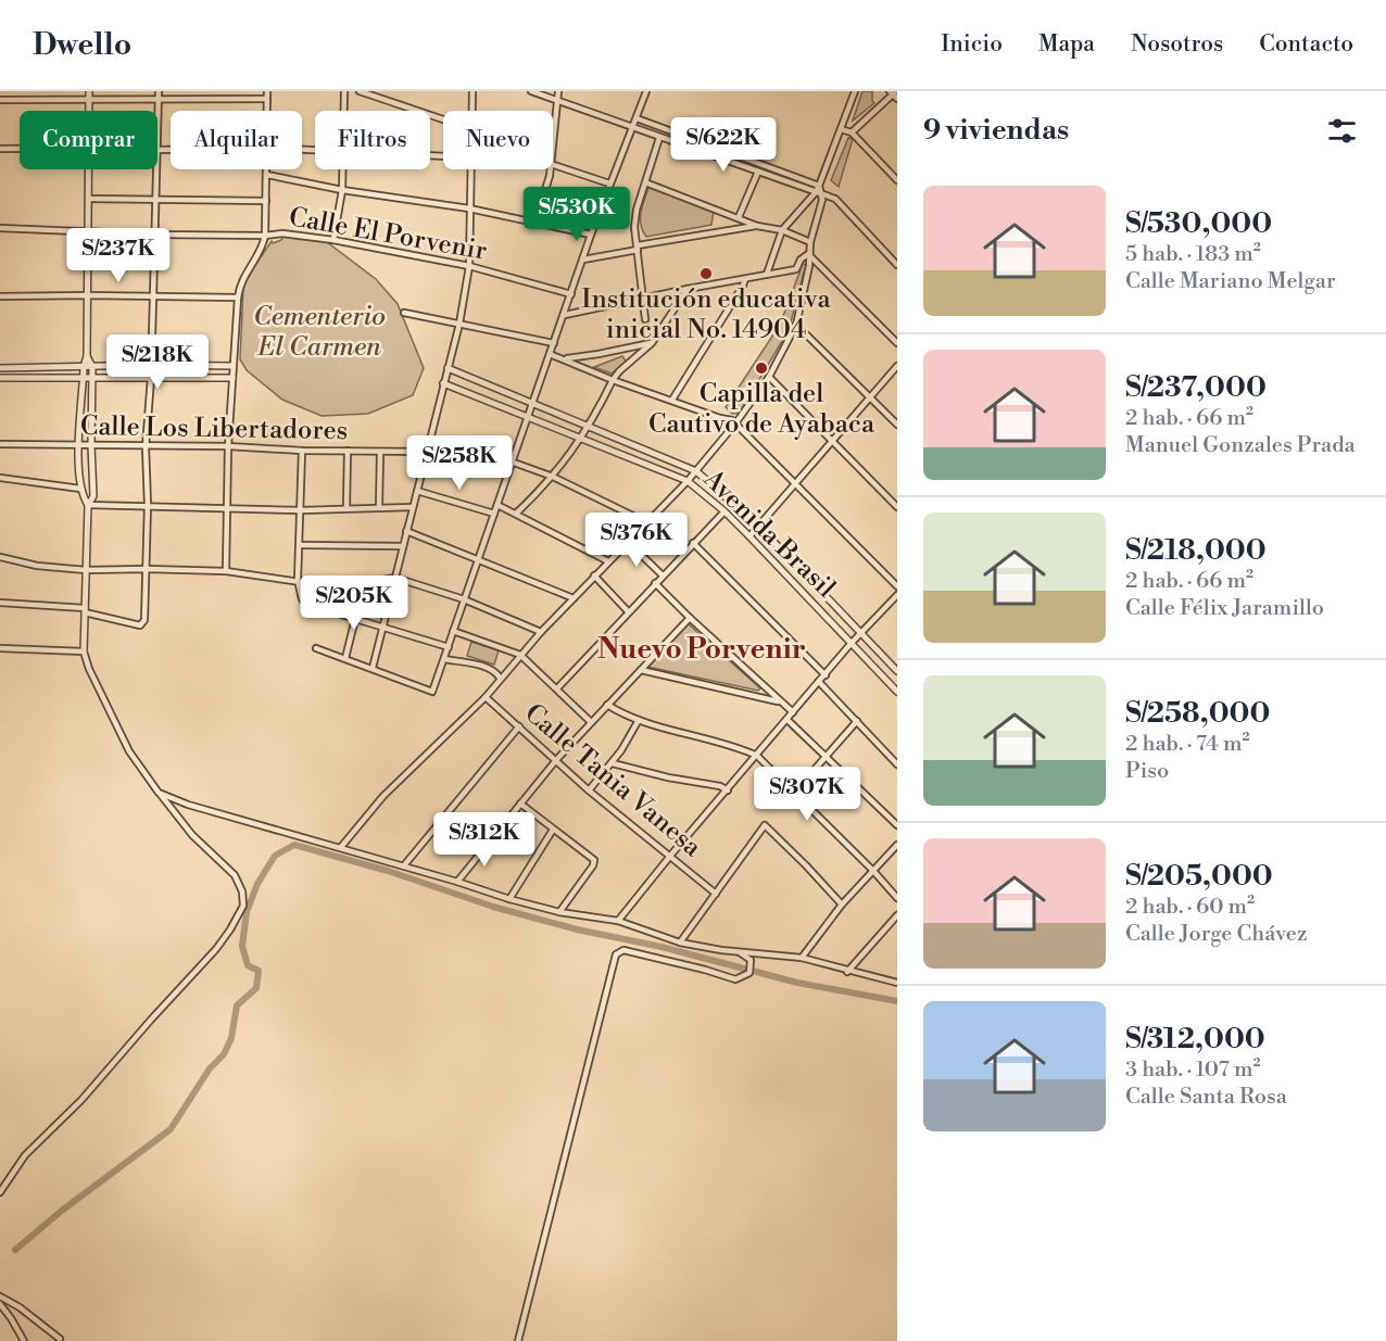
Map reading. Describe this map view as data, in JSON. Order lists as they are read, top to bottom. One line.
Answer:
{"streets":{"street":["Calle El Porvenir","Calle Los Libertadores","Avenida Brasil","Calle Tania Vanesa"]},"districts":["Nuevo Porvenir"],"parks":["Cementerio El Carmen"],"places":["Institución educativa inicial No. 14904","Capilla del Cautivo de Ayabaca"],"page":{"header":"Dwello","nav":["Inicio","Mapa","Nosotros","Contacto"],"heading":"9 viviendas","chip":["Comprar","Alquilar","Filtros","Nuevo"],"price":["S/622K","S/530K","S/237K","S/218K","S/258K","S/376K","S/205K","S/307K","S/312K"],"list":[{"name":"S/530,000","note":"5 hab. · 183 m² · Calle Mariano Melgar"},{"name":"S/237,000","note":"2 hab. · 66 m² · Manuel Gonzales Prada"},{"name":"S/218,000","note":"2 hab. · 66 m² · Calle Félix Jaramillo"},{"name":"S/258,000","note":"2 hab. · 74 m² · Piso"},{"name":"S/205,000","note":"2 hab. · 60 m² · Calle Jorge Chávez"},{"name":"S/312,000","note":"3 hab. · 107 m² · Calle Santa Rosa"}]}}
